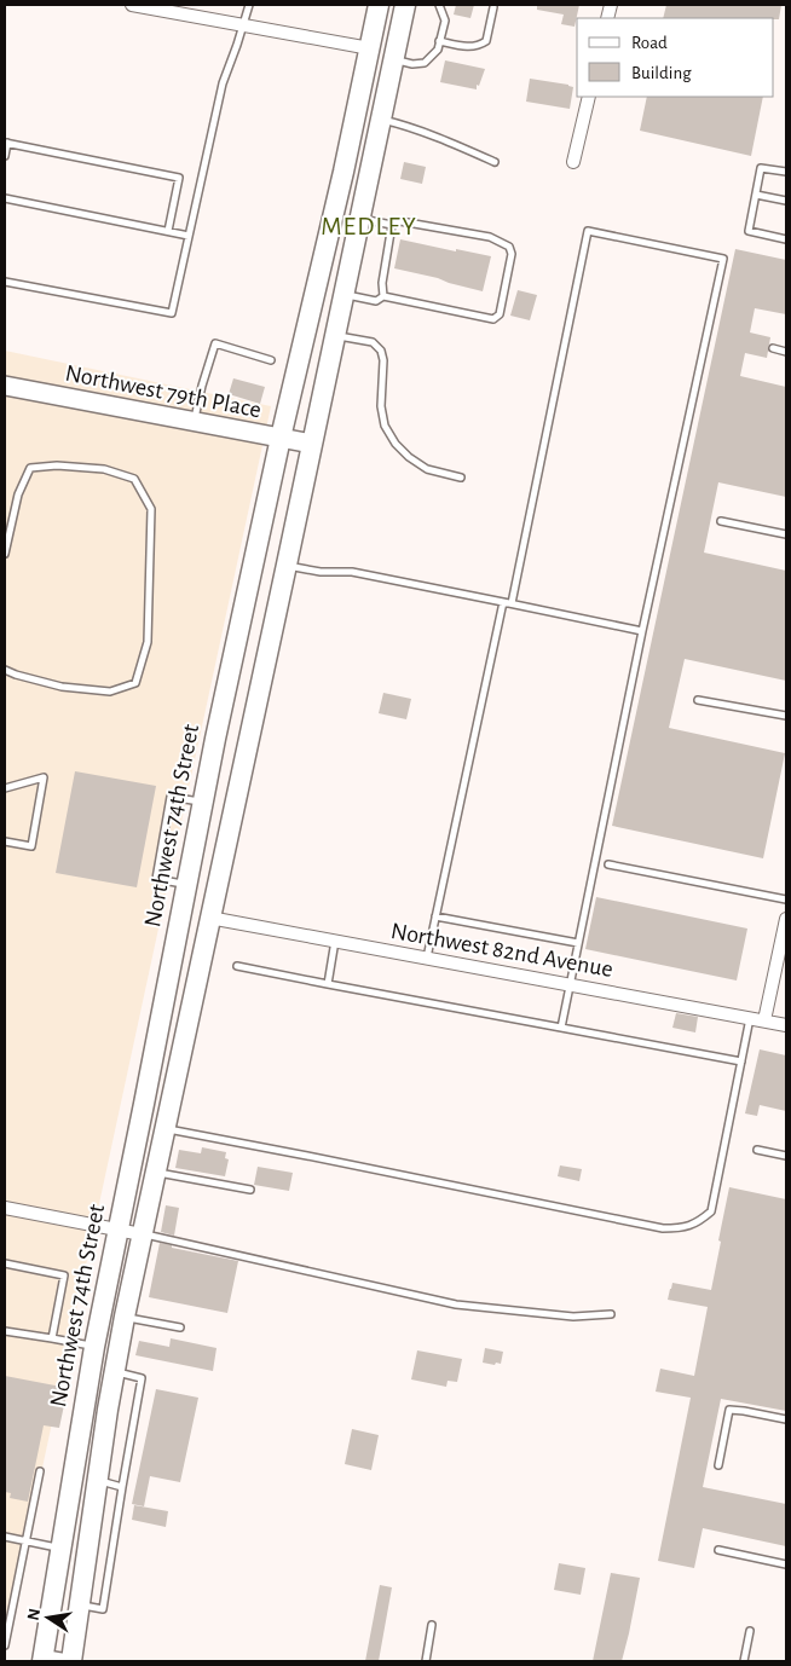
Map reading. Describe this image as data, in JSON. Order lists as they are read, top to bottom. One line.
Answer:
{"streets":{"main road":["Northwest 79th Place","Northwest 74th Street"],"street":["Northwest 82nd Avenue"]},"crossings":[["Northwest 79th Place","Northwest 74th Street"],["Northwest 74th Street","Northwest 82nd Avenue"]],"districts":["MEDLEY"],"legend":["Road","Building"],"north":"left"}
